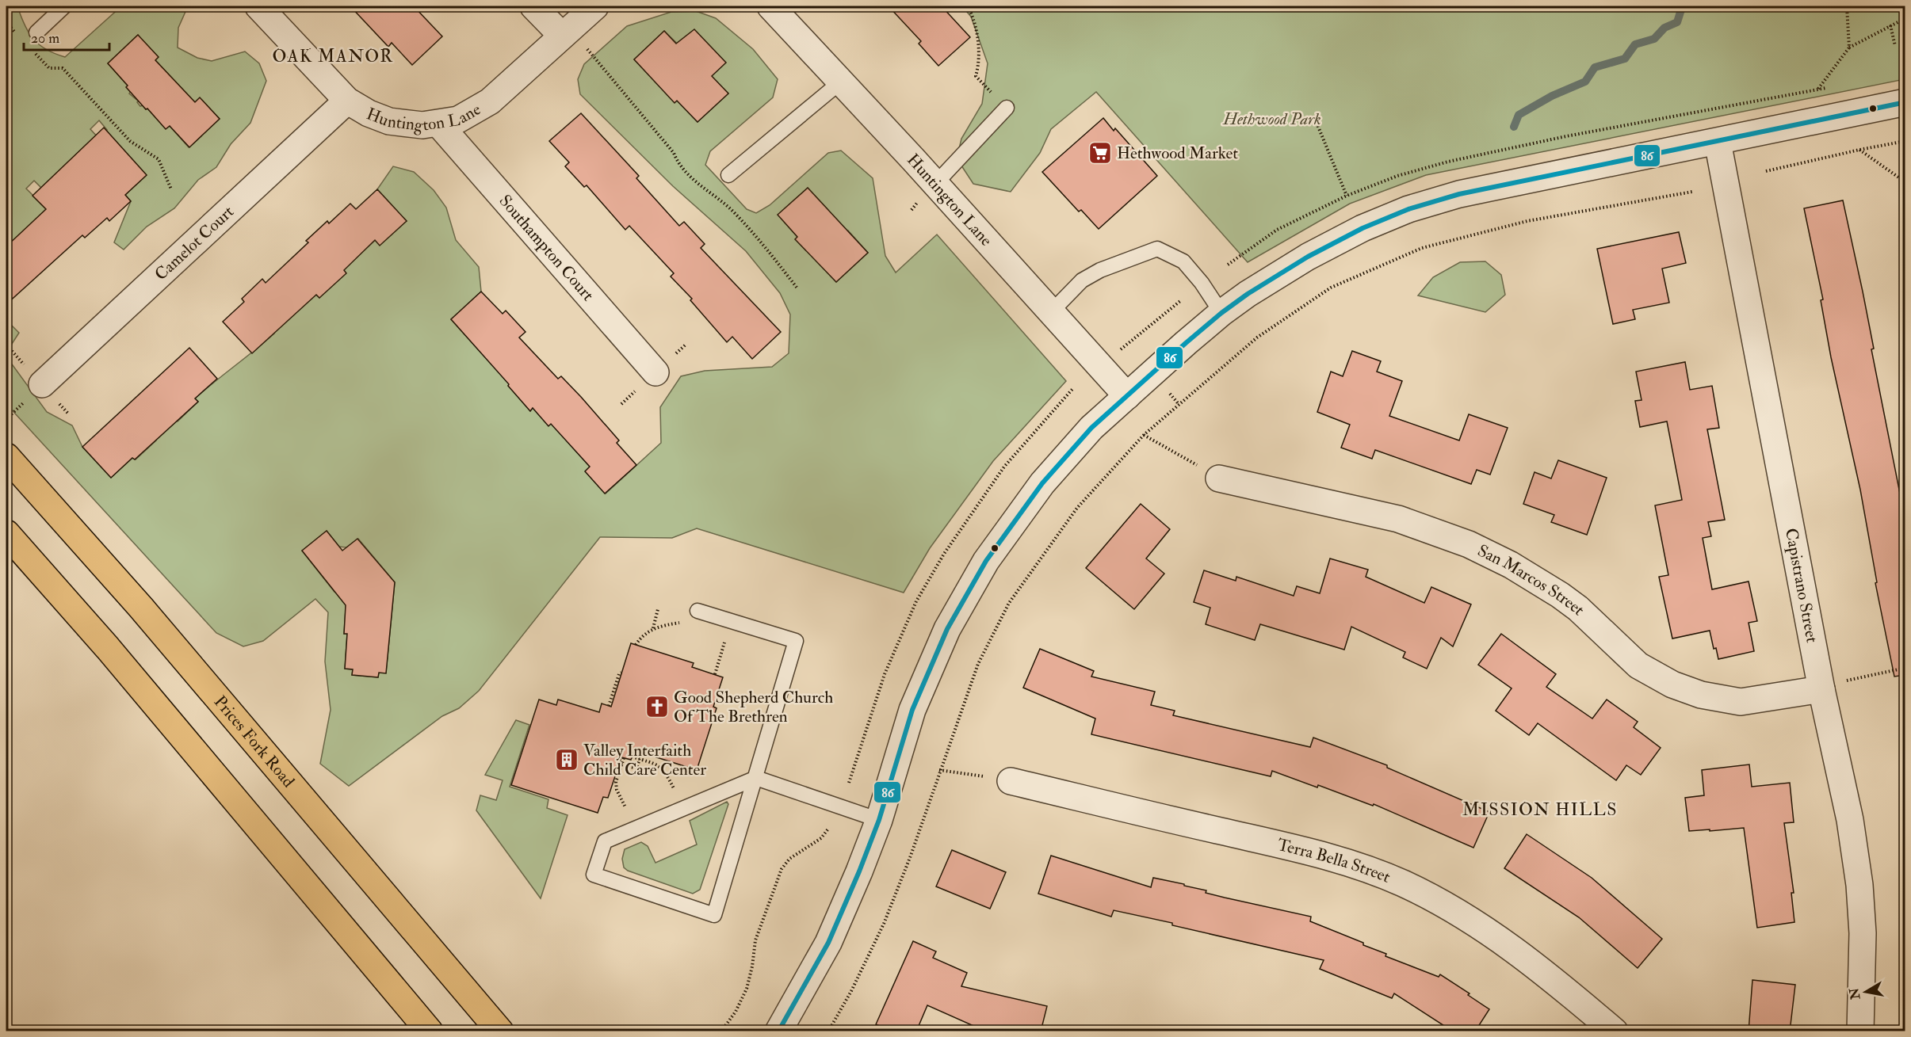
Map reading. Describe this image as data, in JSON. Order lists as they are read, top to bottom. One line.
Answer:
{"streets":{"main road":["Prices Fork Road"],"street":["Huntington Lane","Camelot Court","Southampton Court","San Marcos Street","Capistrano Street","Terra Bella Street"]},"crossings":[["Huntington Lane","Camelot Court"],["Huntington Lane","Southampton Court"],["San Marcos Street","Capistrano Street"]],"districts":["OAK MANOR","MISSION HILLS"],"parks":["Hethwood Park"],"places":{"supermarket":["Hethwood Market"],"church":["Good Shepherd Church Of The Brethren"],"building":["Valley Interfaith Child Care Center"]},"lines":["transit line 86"],"scale_bar":"20 m","north":"left"}
